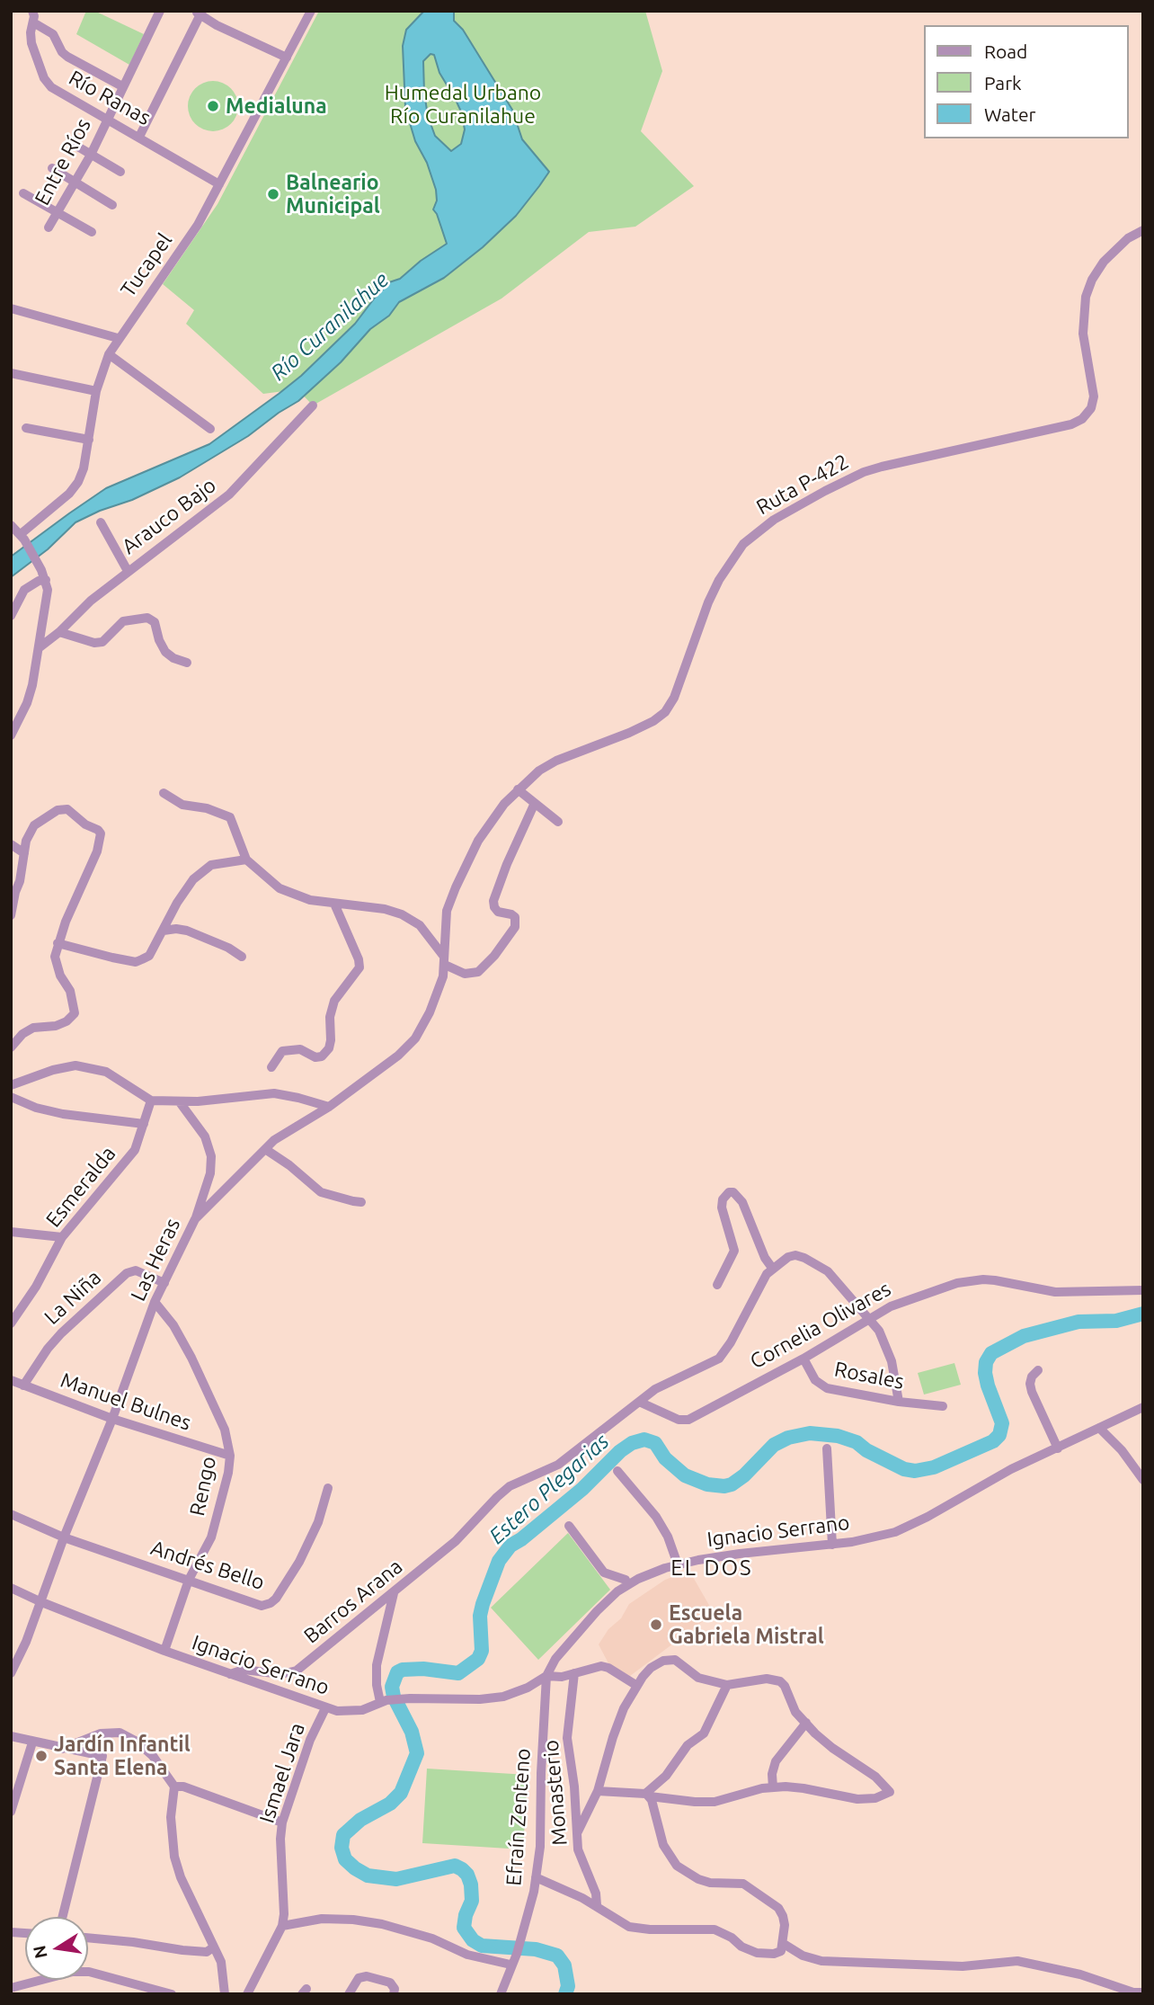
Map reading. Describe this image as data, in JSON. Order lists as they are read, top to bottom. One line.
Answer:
{"streets":{"street":["Río Ranas","Entre Ríos","Tucapel","Ruta P-422","Arauco Bajo","Esmeralda","Las Heras","La Niña","Cornelia Olivares","Rosales","Manuel Bulnes","Rengo","Ignacio Serrano","Andrés Bello","Barros Arana","Ismael Jara","Monasterio","Efraín Zenteno"]},"crossings":[["Río Ranas","Entre Ríos"],["Río Ranas","Tucapel"],["Ruta P-422","Las Heras"],["Las Heras","La Niña"],["Las Heras","Manuel Bulnes"],["Las Heras","Rengo"],["Las Heras","Ignacio Serrano"],["Las Heras","Andrés Bello"],["La Niña","Manuel Bulnes"],["Cornelia Olivares","Rosales"],["Cornelia Olivares","Barros Arana"],["Manuel Bulnes","Rengo"],["Rengo","Ignacio Serrano"],["Rengo","Andrés Bello"],["Ignacio Serrano","Barros Arana"],["Ignacio Serrano","Ismael Jara"],["Ignacio Serrano","Efraín Zenteno"]],"districts":["EL DOS"],"water":["Río Curanilahue","Estero Plegarias"],"parks":["Humedal Urbano Río Curanilahue"],"places":["Medialuna","Balneario Municipal","Escuela Gabriela Mistral","Jardín Infantil Santa Elena"],"legend":["Road","Park","Water"],"north":"left"}
